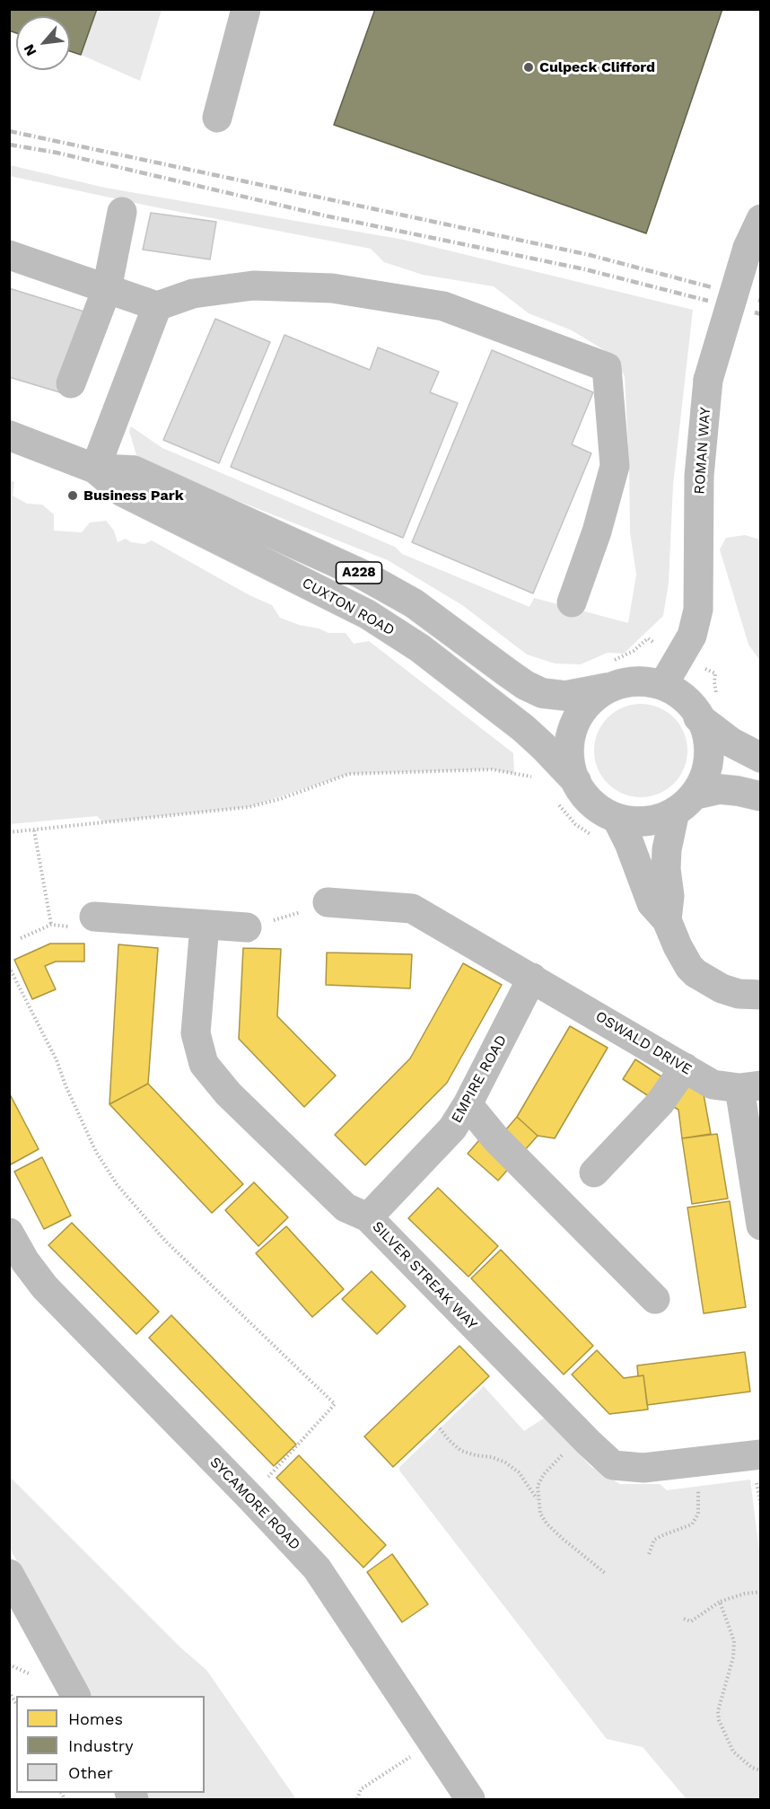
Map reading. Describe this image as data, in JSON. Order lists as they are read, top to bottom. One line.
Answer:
{"streets":{"street":["ROMAN WAY","A228","CUXTON ROAD","OSWALD DRIVE","EMPIRE ROAD","SILVER STREAK WAY","SYCAMORE ROAD"]},"crossings":[["ROMAN WAY","CUXTON ROAD"],["OSWALD DRIVE","EMPIRE ROAD"],["EMPIRE ROAD","SILVER STREAK WAY"]],"places":["Culpeck Clifford","Business Park"],"legend":["Homes","Industry","Other"],"north":"bottom left"}
